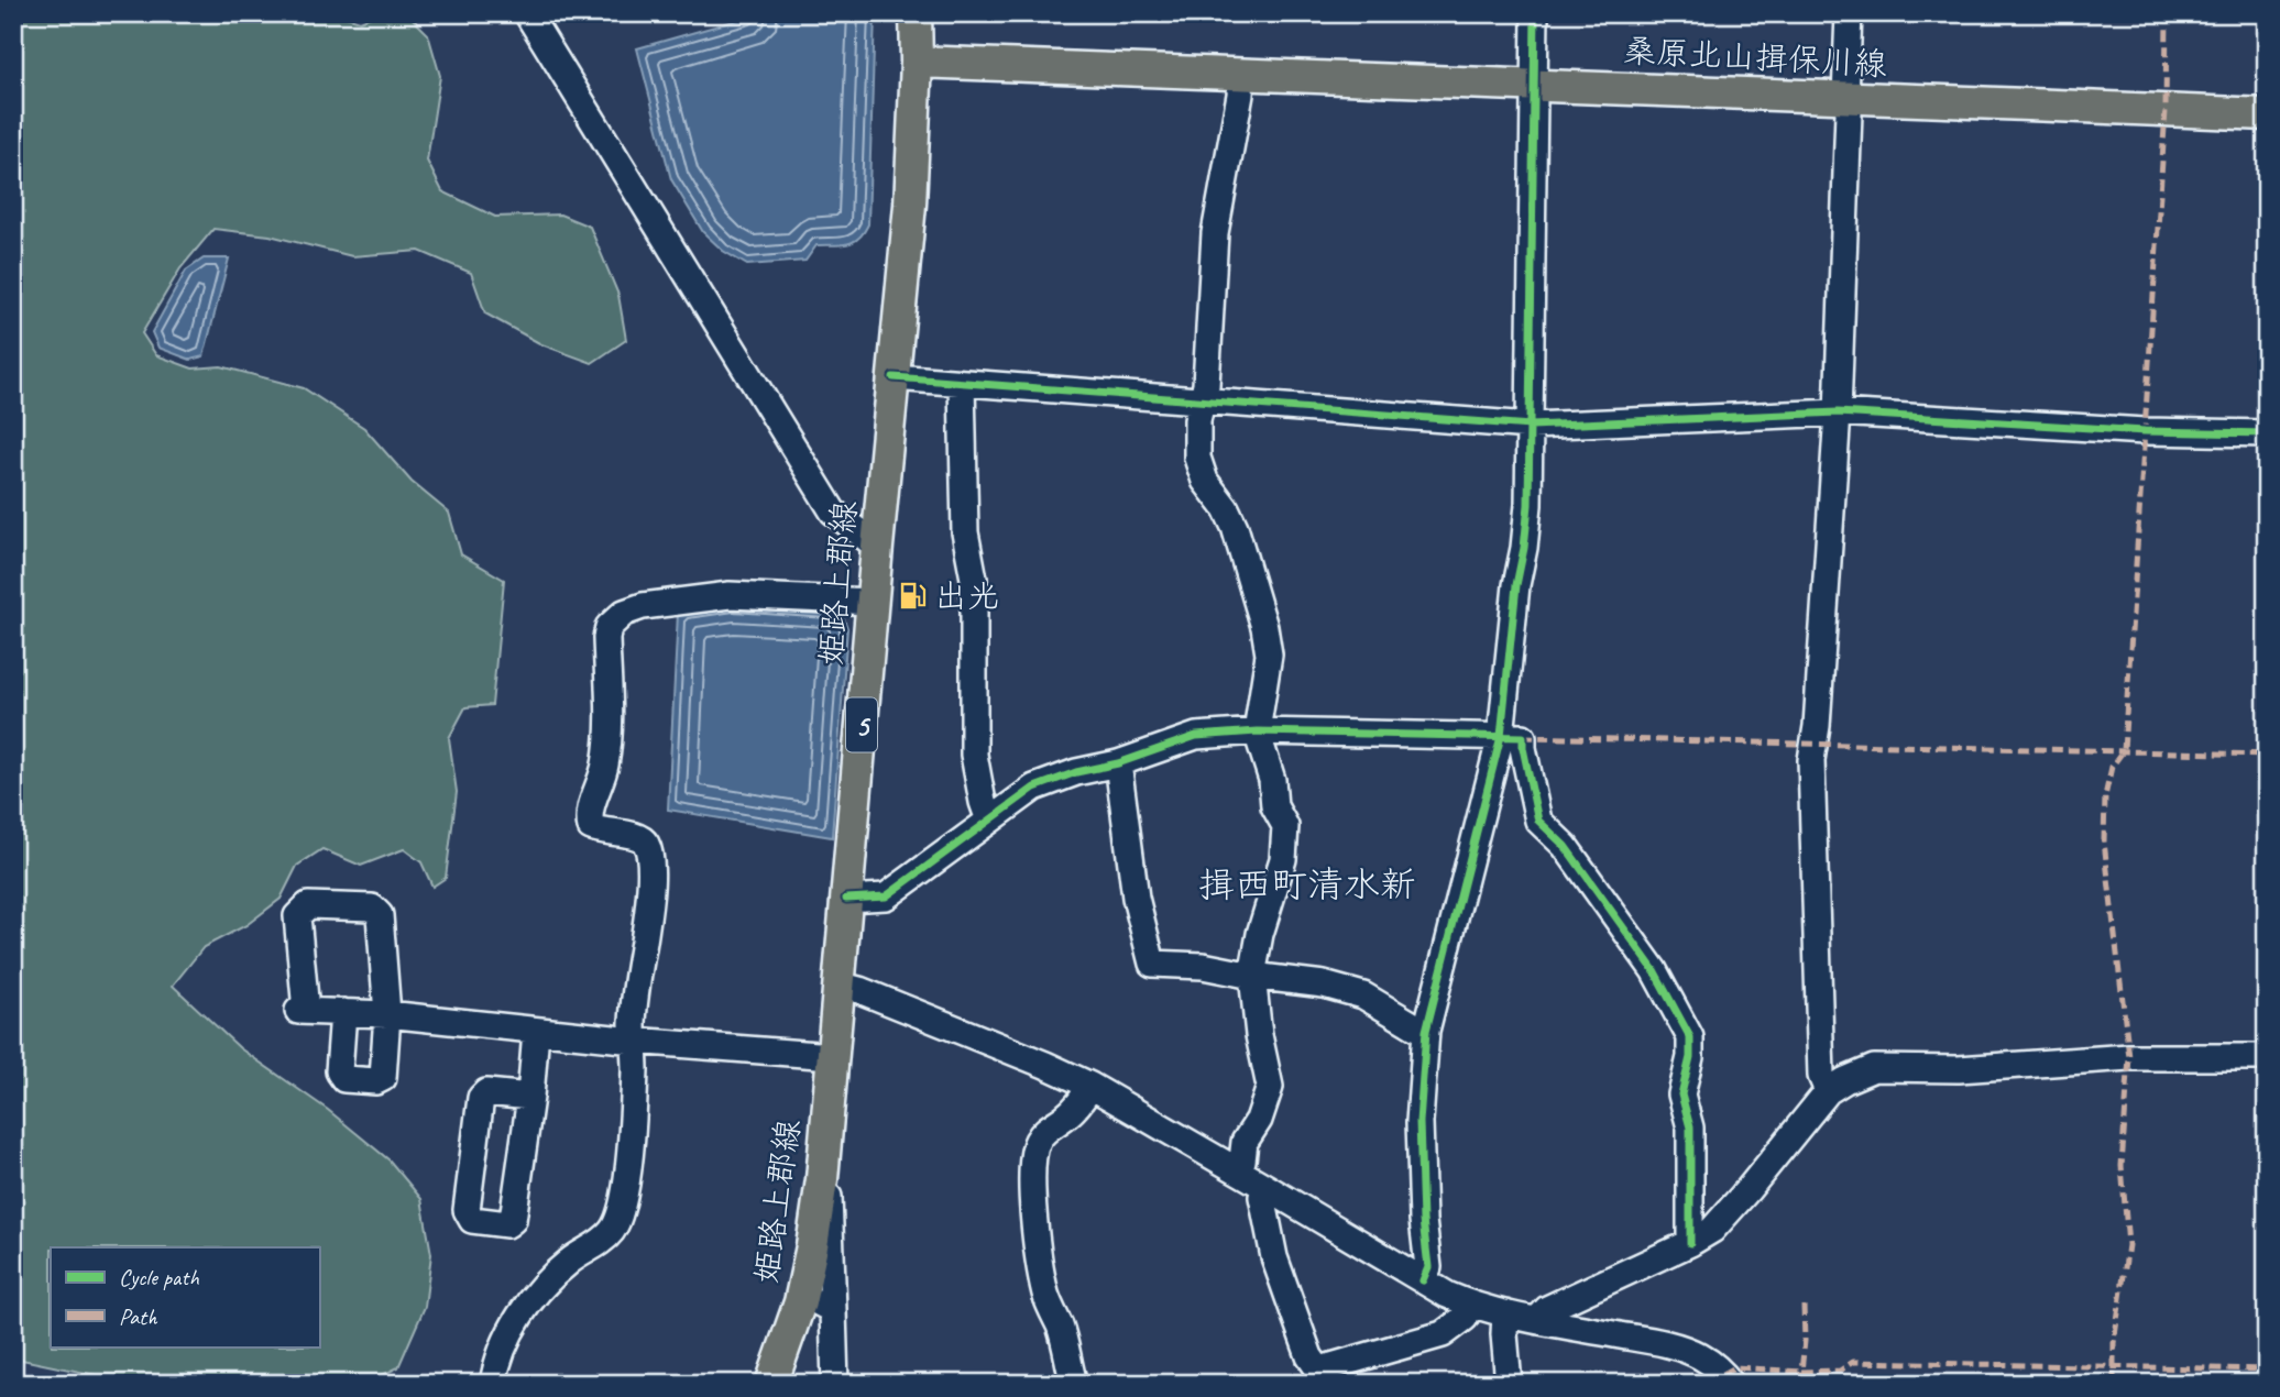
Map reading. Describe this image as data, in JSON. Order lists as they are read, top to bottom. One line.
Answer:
{"streets":{"main road":["桑原北山揖保川線","姫路上郡線","5"]},"crossings":[["桑原北山揖保川線","姫路上郡線"]],"districts":["揖西町清水新"],"places":{"fuel station":["出光"]},"legend":["Cycle path","Path"]}
